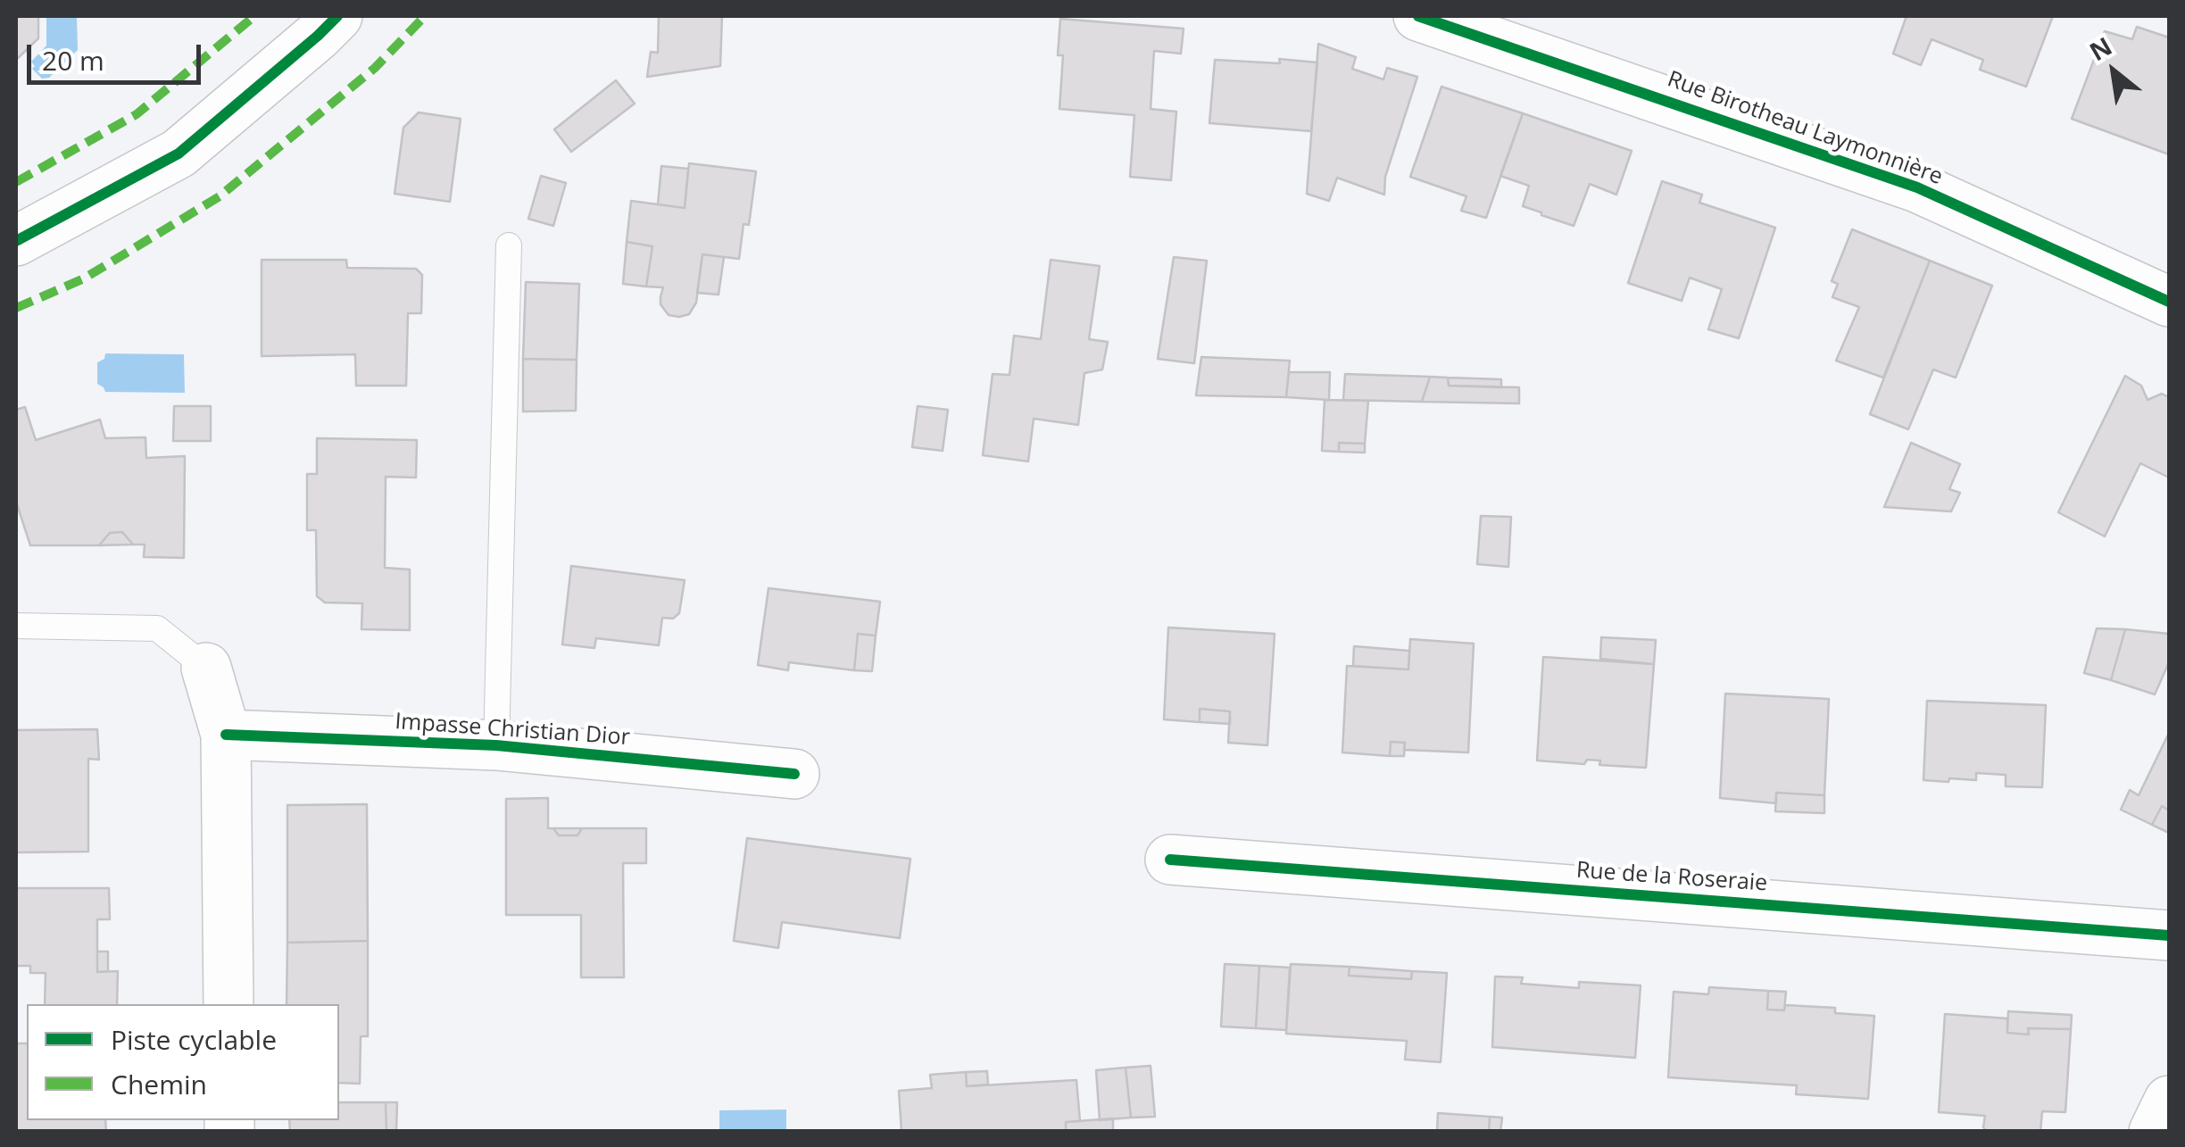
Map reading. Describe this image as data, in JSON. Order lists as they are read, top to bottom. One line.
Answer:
{"streets":{"street":["Rue Birotheau Laymonnière","Impasse Christian Dior","Rue de la Roseraie"]},"legend":["Piste cyclable","Chemin"],"scale_bar":"20 m","north":"top left"}
